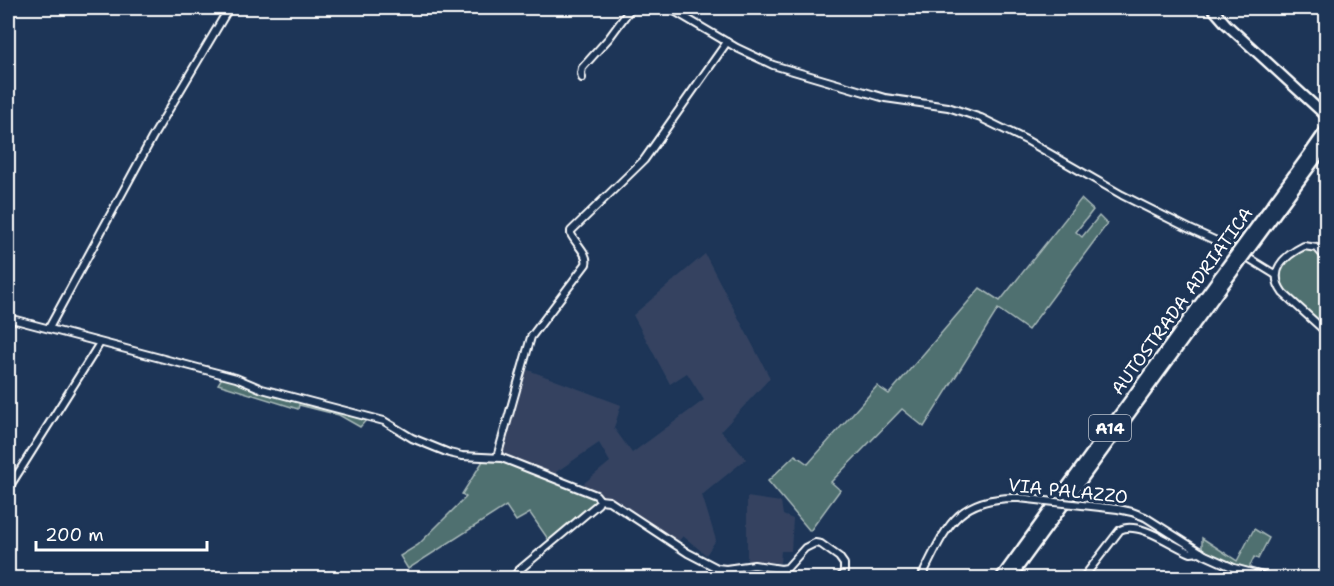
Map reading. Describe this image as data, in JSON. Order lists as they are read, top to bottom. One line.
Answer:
{"streets":{"highway":["AUTOSTRADA ADRIATICA","A14"],"street":["VIA PALAZZO"]},"scale_bar":"200 m"}
